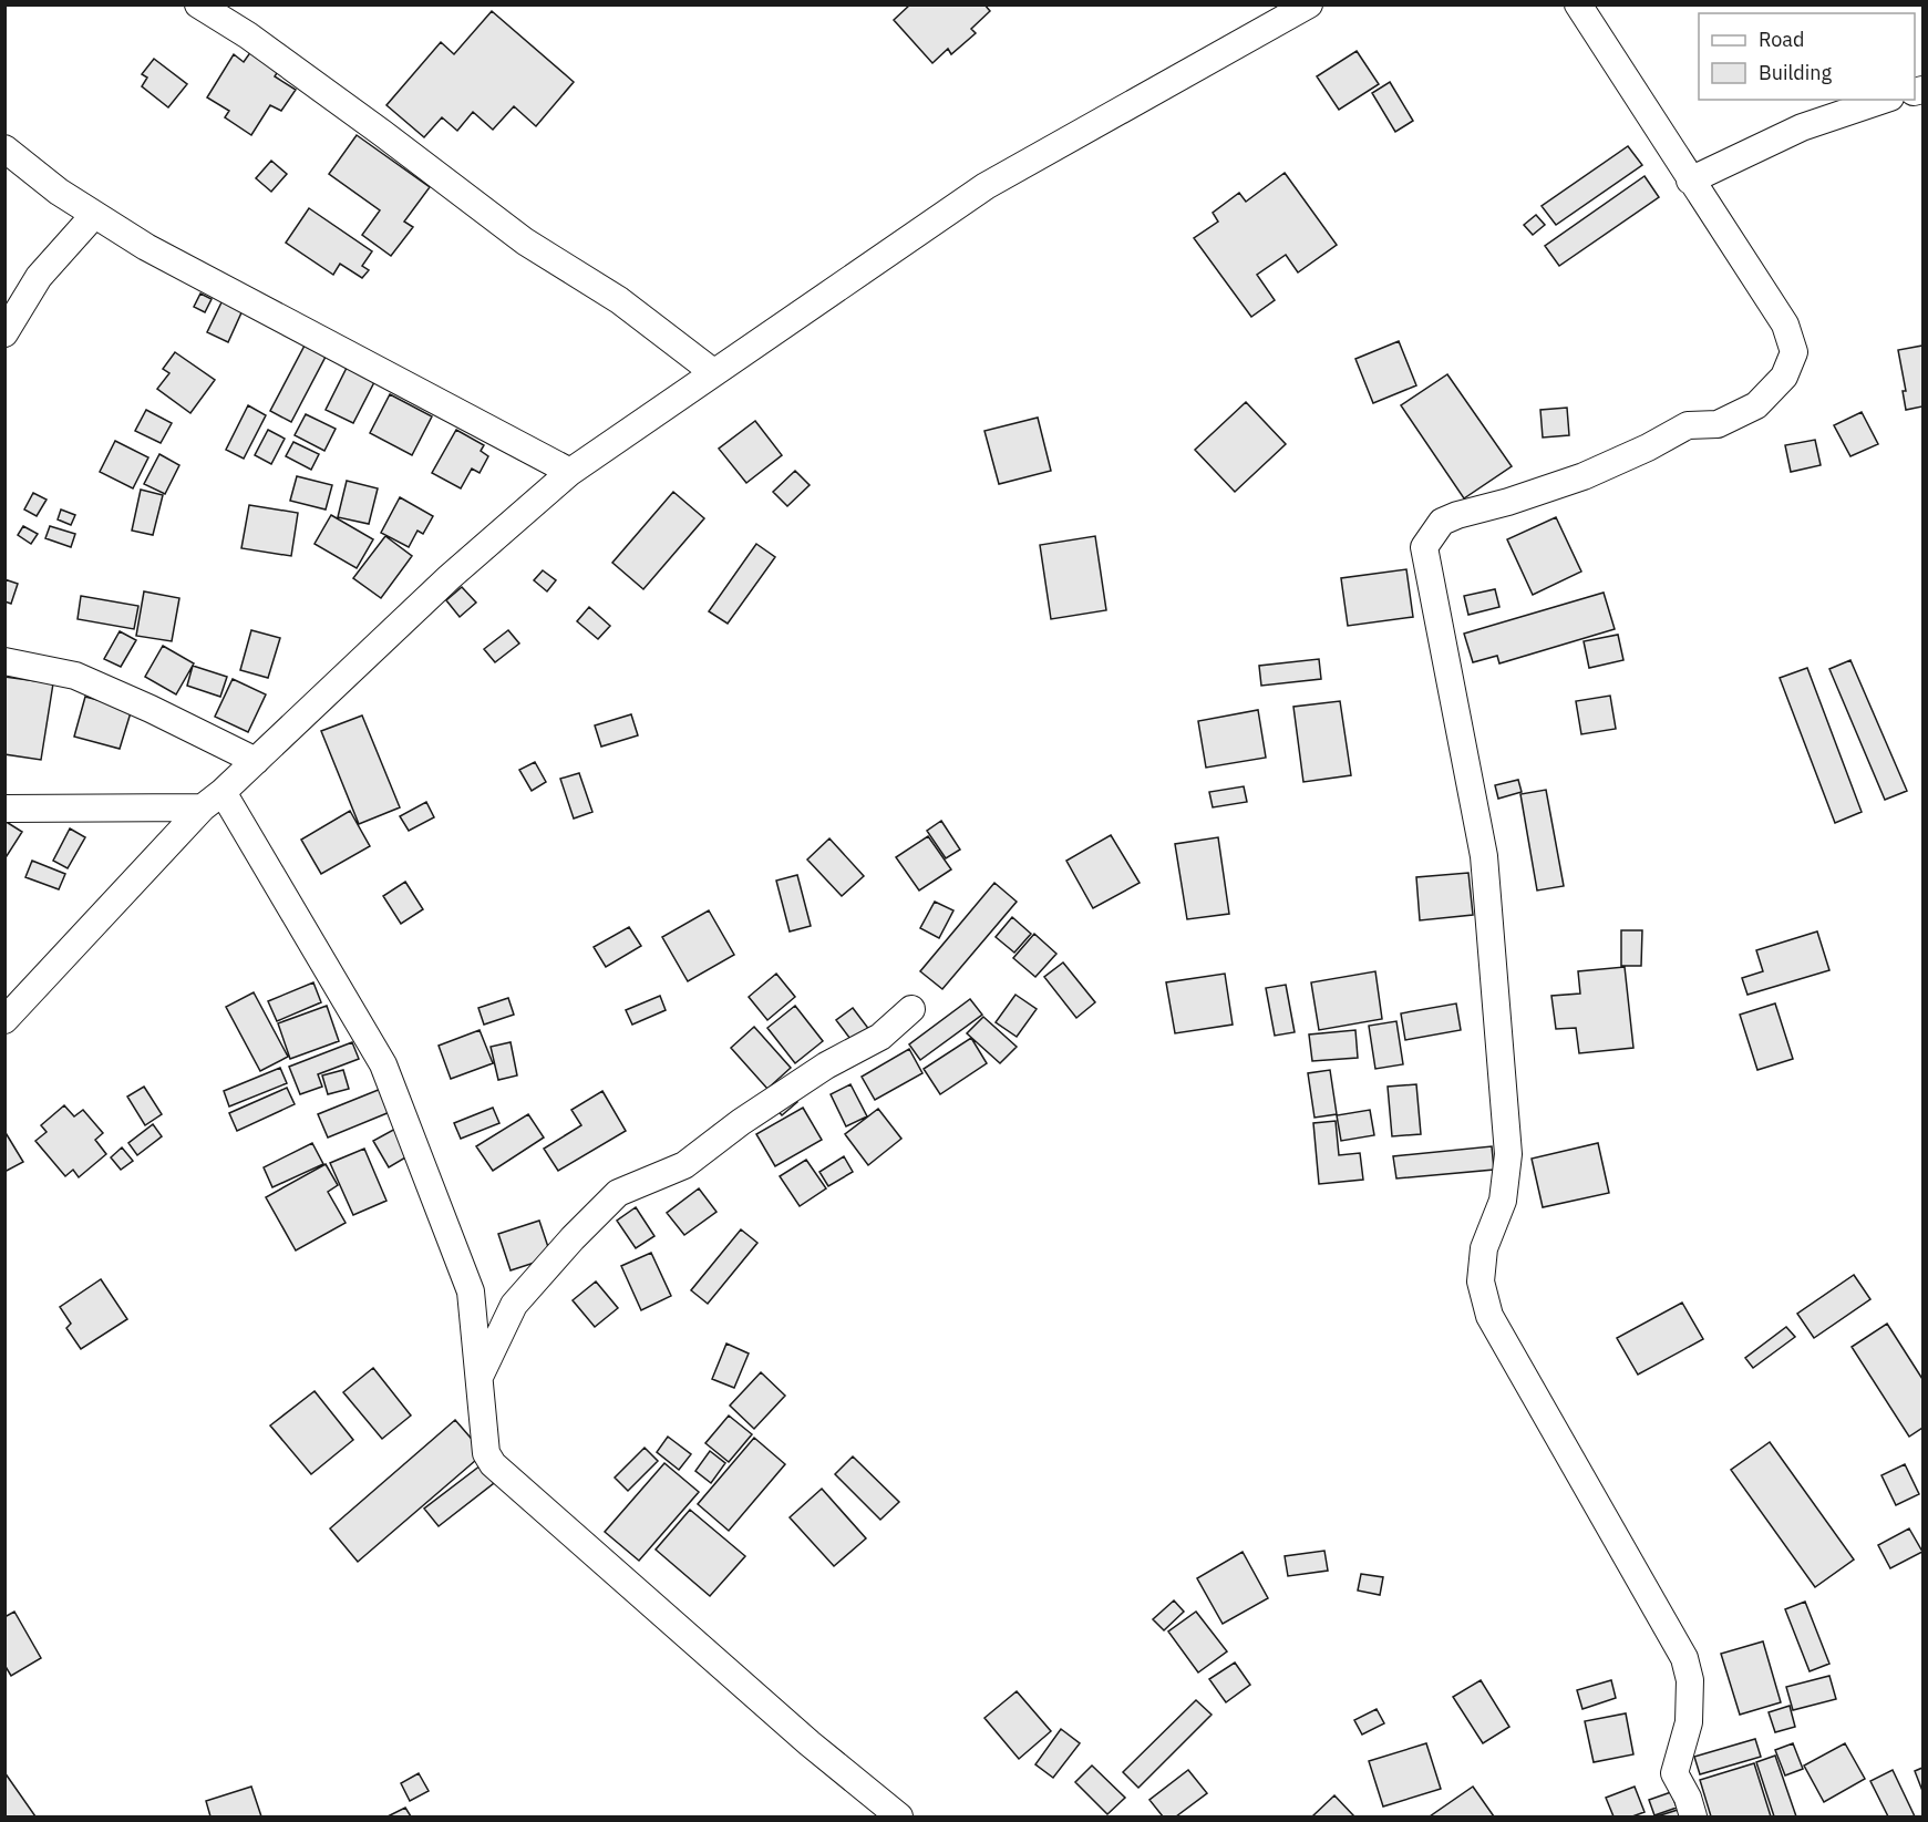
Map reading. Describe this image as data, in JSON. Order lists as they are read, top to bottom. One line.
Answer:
{"legend":["Road","Building"]}
